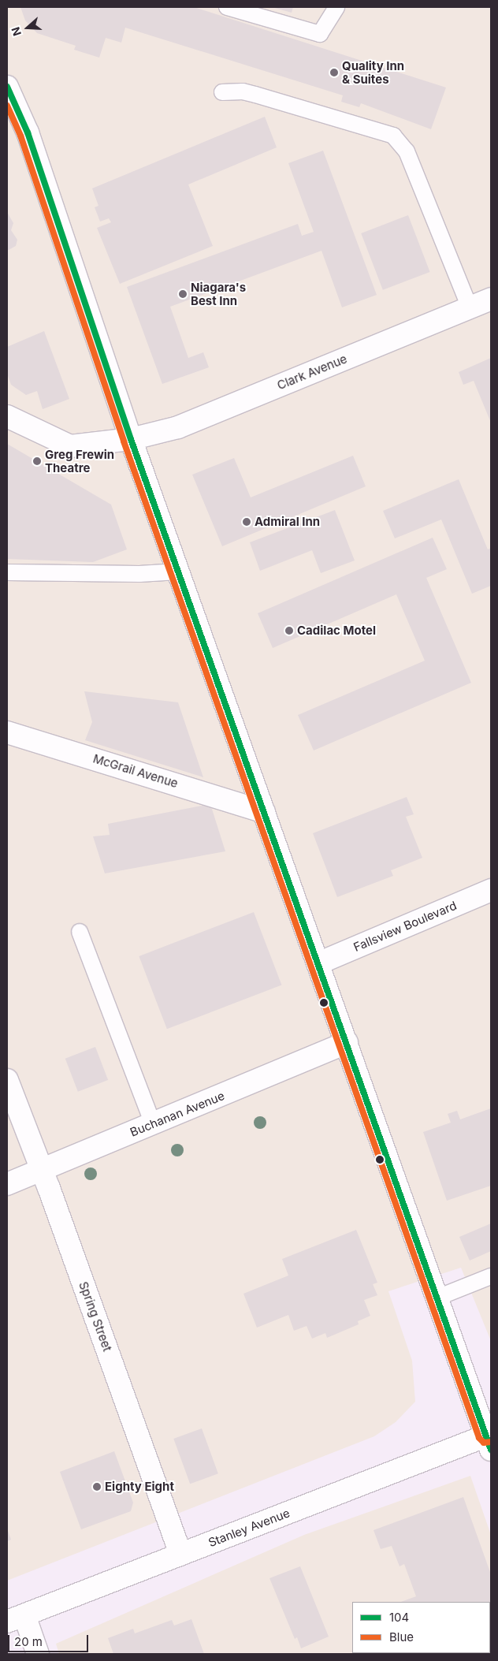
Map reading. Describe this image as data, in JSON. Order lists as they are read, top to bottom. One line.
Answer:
{"streets":{"main road":["Clark Avenue","McGrail Avenue","Fallsview Boulevard","Buchanan Avenue","Spring Street","Stanley Avenue"]},"crossings":[["Buchanan Avenue","Spring Street"],["Spring Street","Stanley Avenue"]],"places":["Quality Inn & Suites","Niagara's Best Inn","Greg Frewin Theatre","Admiral Inn","Cadilac Motel","Eighty Eight"],"lines":["transit line 104","transit line Blue"],"legend":["104","Blue"],"scale_bar":"20 m","north":"left"}
